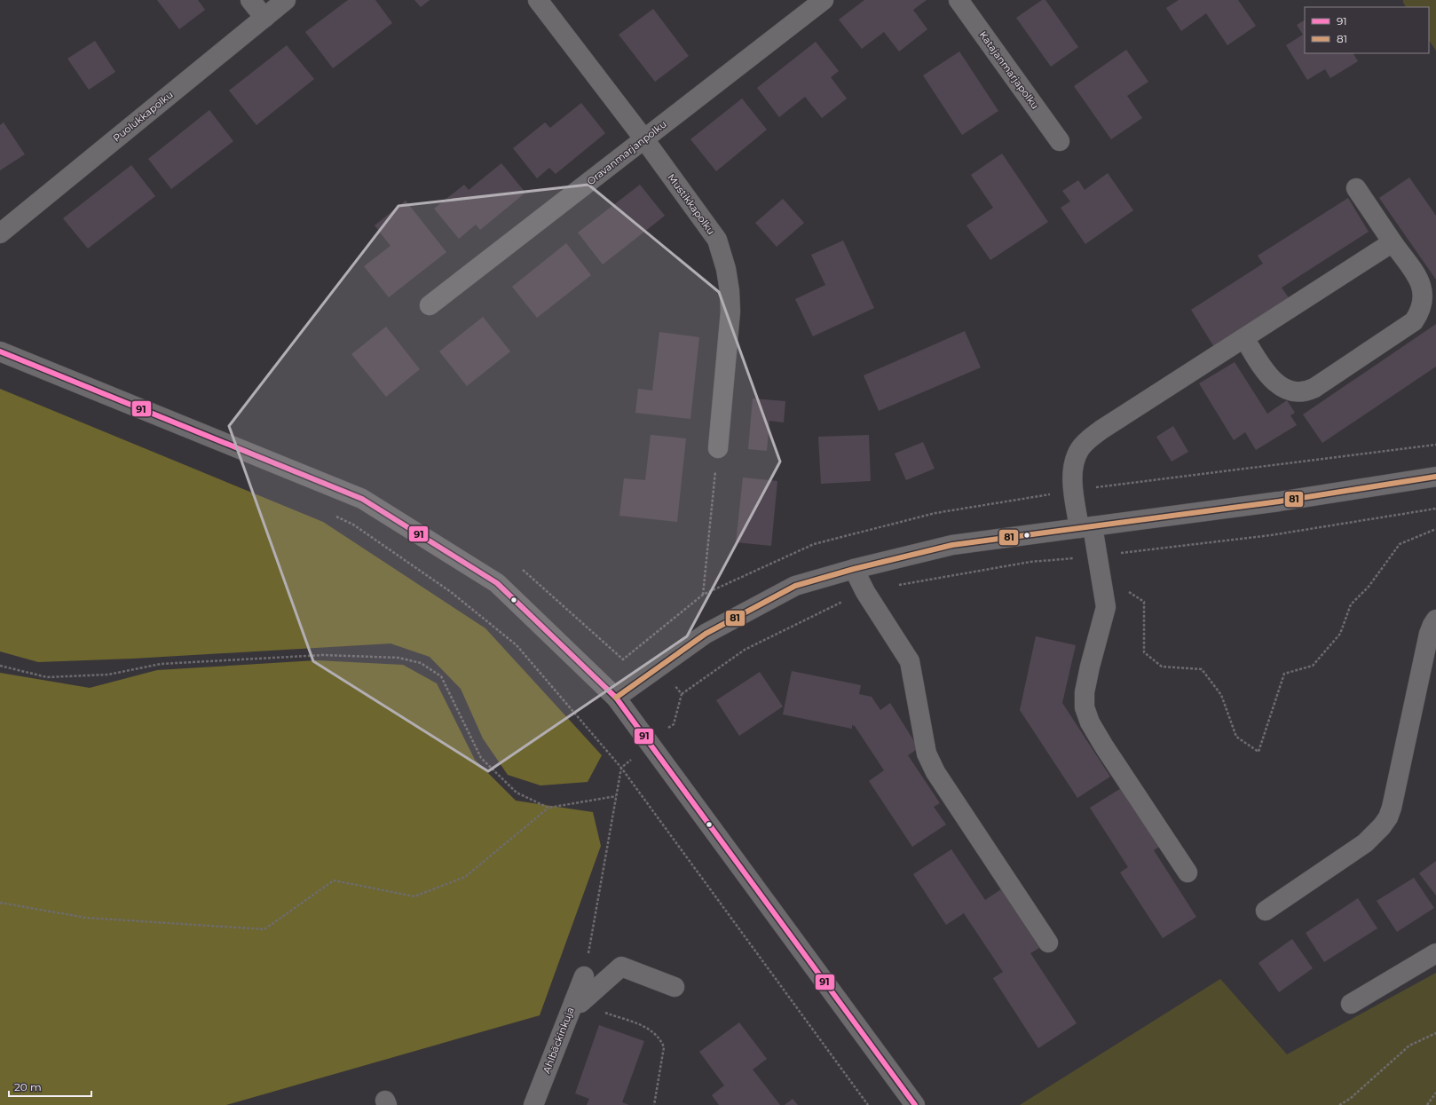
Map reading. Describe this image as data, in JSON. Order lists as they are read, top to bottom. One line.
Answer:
{"streets":{"street":["Katajanmarjapolku","Puolukkapolku","Oravanmarjanpolku","Mustikkapolku","Ahlbäckinkuja"]},"crossings":[["Oravanmarjanpolku","Mustikkapolku"]],"lines":["transit line 91","transit line 81"],"legend":["91","81"],"scale_bar":"20 m"}
